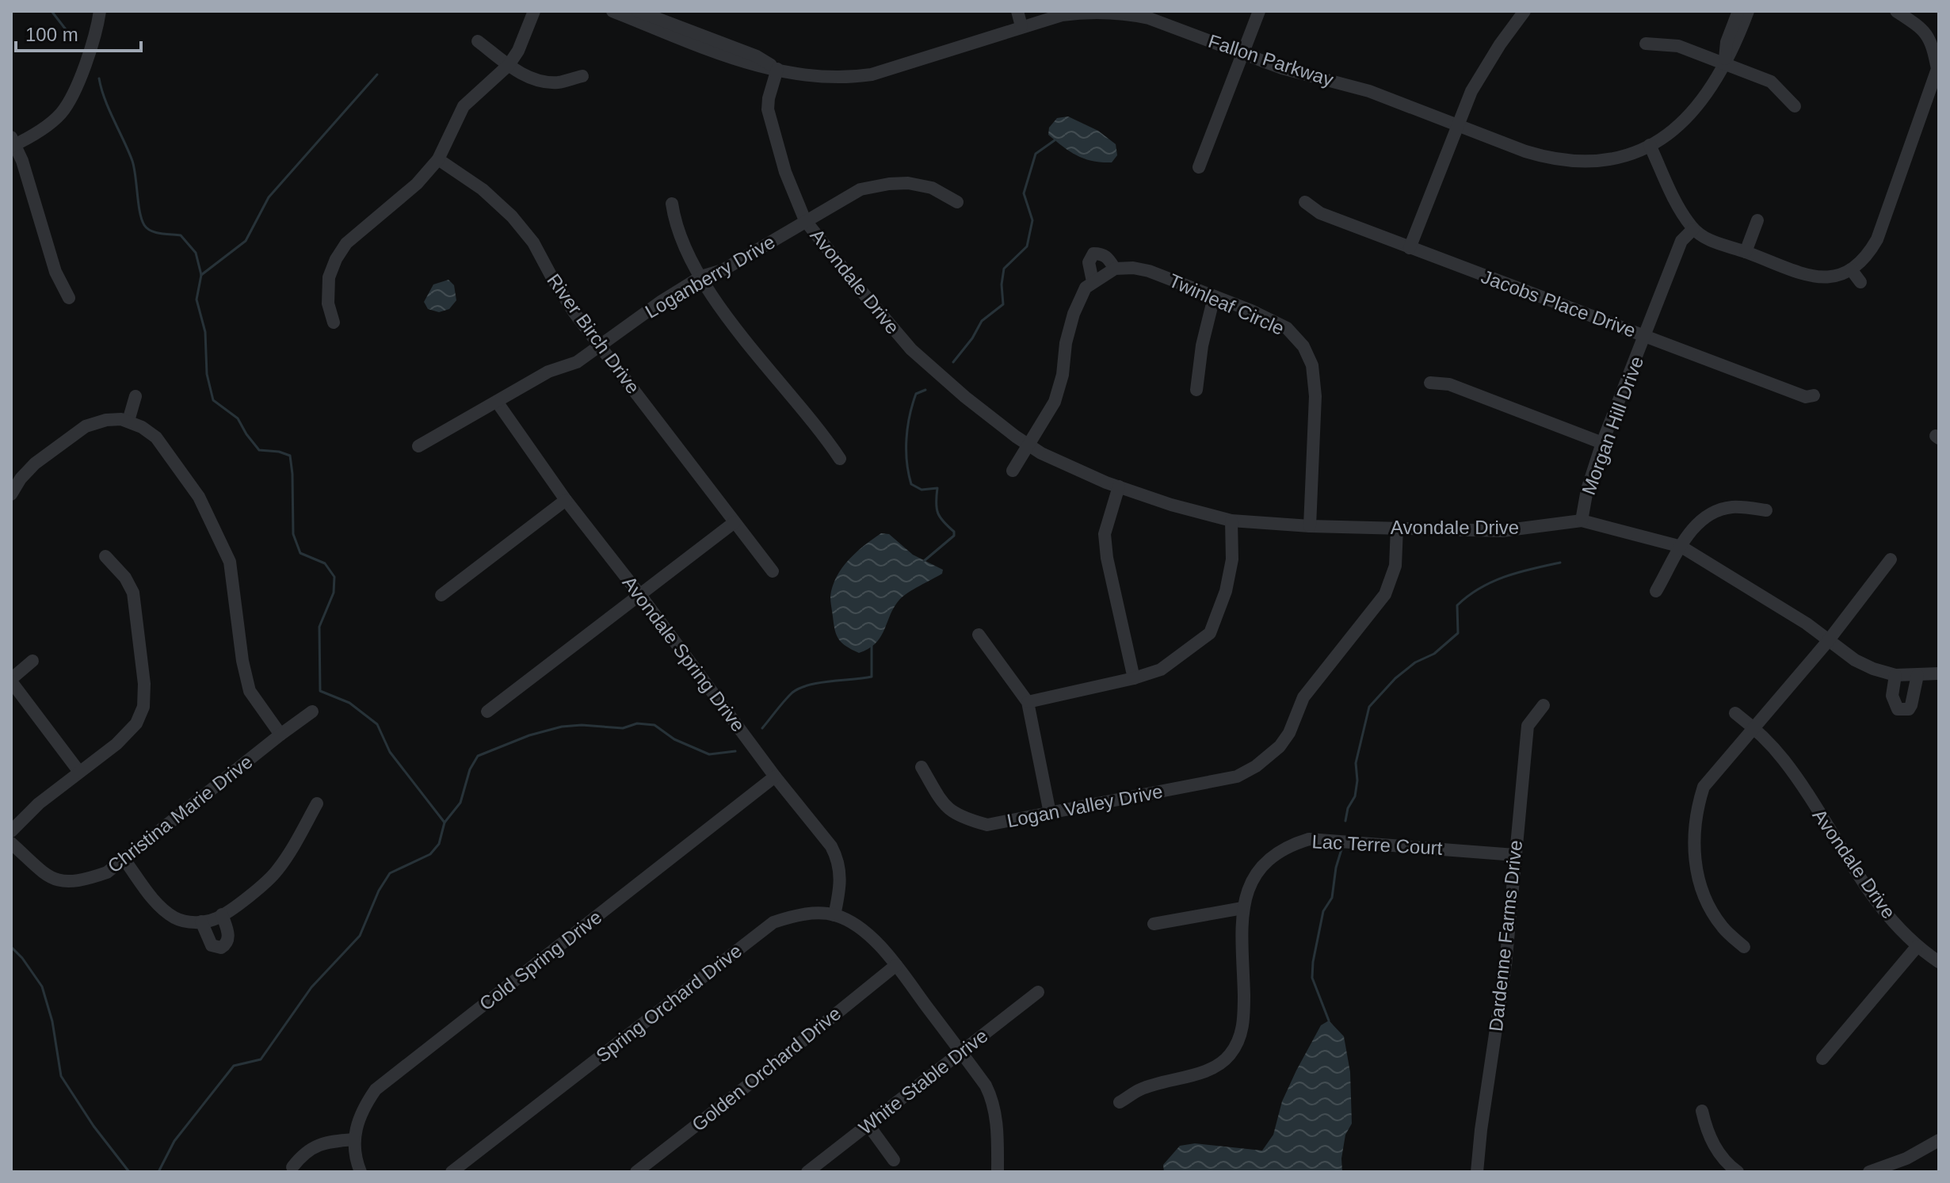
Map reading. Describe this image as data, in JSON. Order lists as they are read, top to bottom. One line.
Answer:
{"streets":{"street":["Fallon Parkway","Loganberry Drive","Avondale Drive","Jacobs Place Drive","Twinleaf Circle","River Birch Drive","Morgan Hill Drive","Avondale Spring Drive","Logan Valley Drive","Christina Marie Drive","Lac Terre Court","Dardenne Farms Drive","Cold Spring Drive","Spring Orchard Drive","Golden Orchard Drive","White Stable Drive"]},"crossings":[["Fallon Parkway","Avondale Drive"],["Loganberry Drive","Avondale Drive"],["Loganberry Drive","River Birch Drive"],["Loganberry Drive","Avondale Spring Drive"],["Avondale Drive","Twinleaf Circle"],["Avondale Drive","Morgan Hill Drive"],["Avondale Drive","Logan Valley Drive"],["Jacobs Place Drive","Morgan Hill Drive"],["Avondale Spring Drive","Cold Spring Drive"],["Avondale Spring Drive","Spring Orchard Drive"],["Lac Terre Court","Dardenne Farms Drive"],["Spring Orchard Drive","Golden Orchard Drive"],["Spring Orchard Drive","White Stable Drive"]],"scale_bar":"100 m"}
